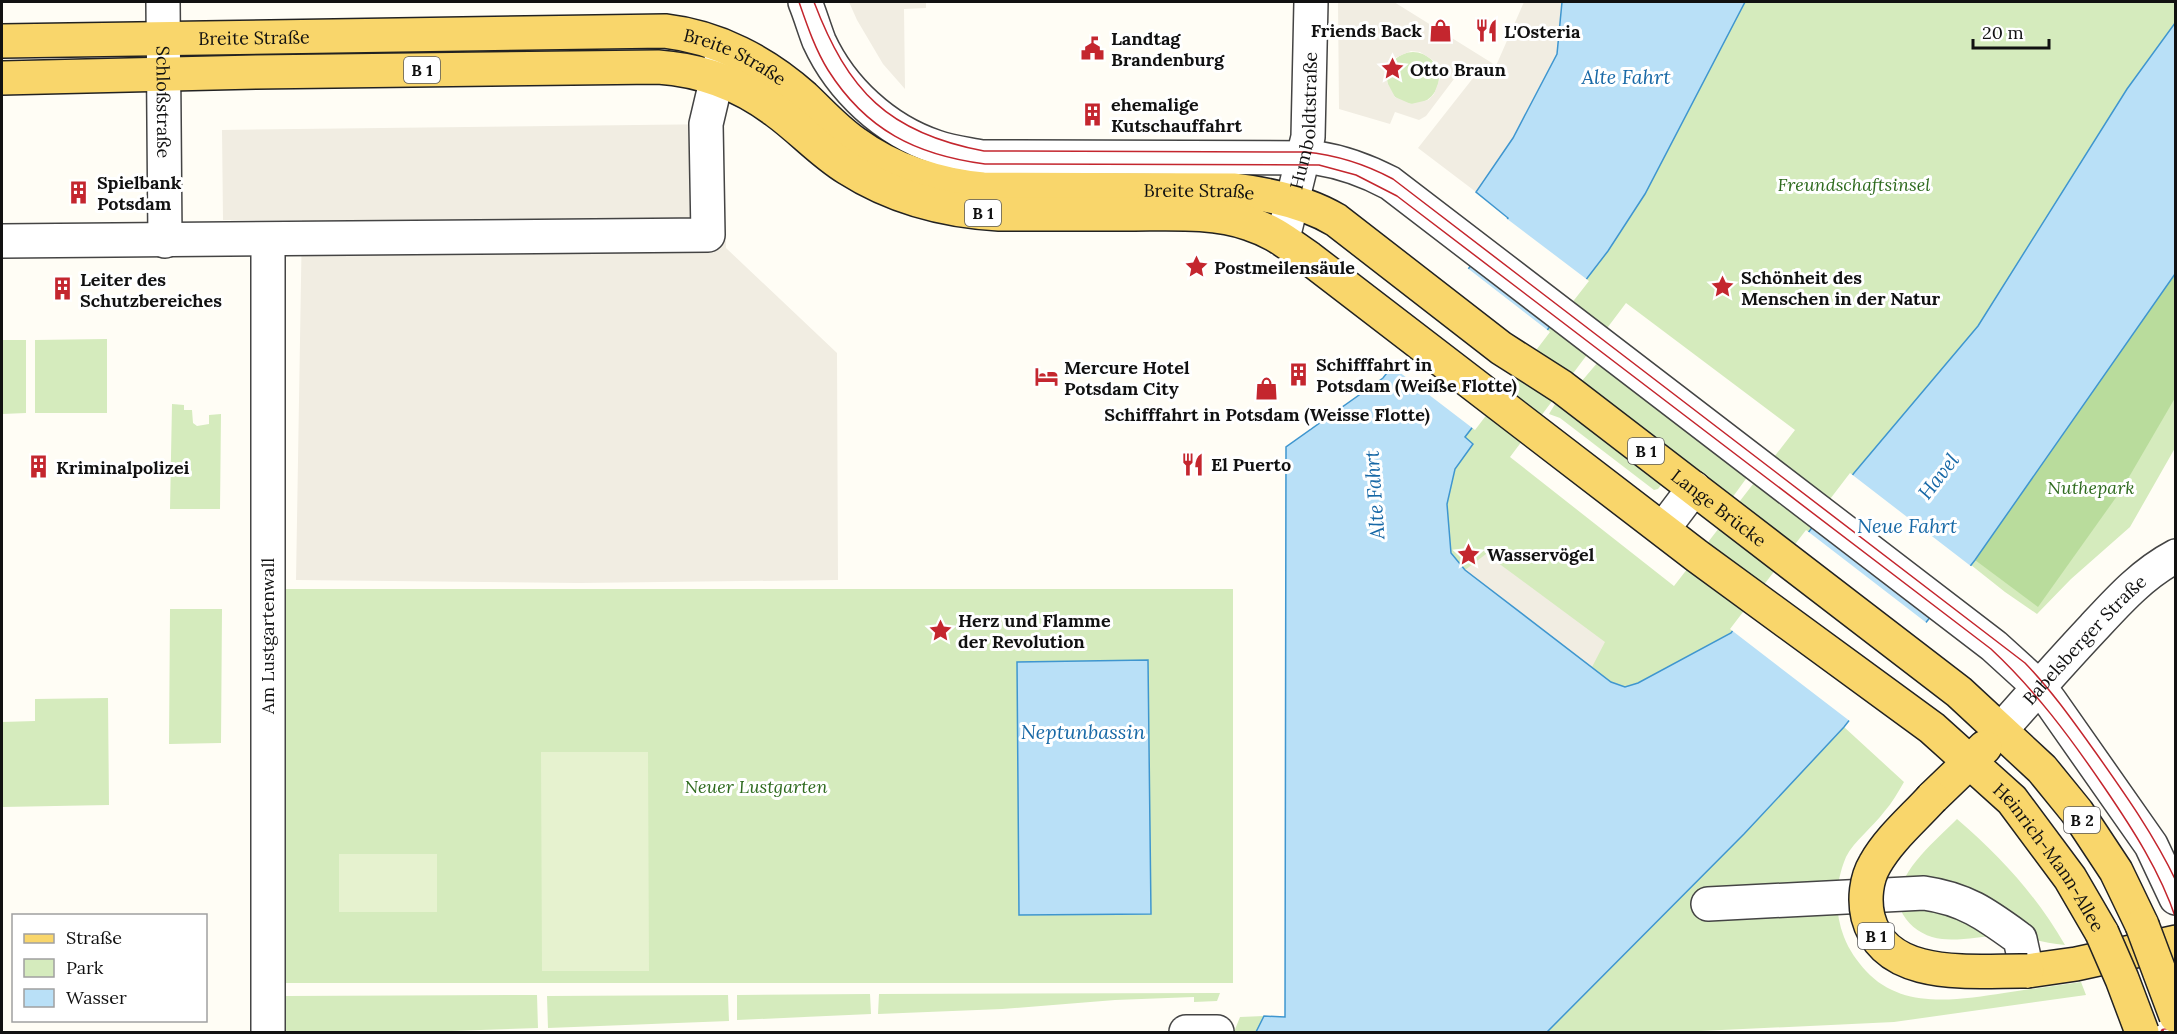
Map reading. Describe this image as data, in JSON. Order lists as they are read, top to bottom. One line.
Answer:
{"streets":{"main road":["Breite Straße","B 1","Lange Brücke","B 2","Heinrich-Mann-Allee"],"street":["Schloßstraße","Humboldtstraße","Am Lustgartenwall","Babelsberger Straße"]},"crossings":[["Breite Straße","Schloßstraße"],["Breite Straße","Humboldtstraße"],["Breite Straße","Lange Brücke"],["Breite Straße","Heinrich-Mann-Allee"],["B 1","Lange Brücke"],["B 1","Babelsberger Straße"],["B 1","B 2"],["B 1","Heinrich-Mann-Allee"],["Lange Brücke","Babelsberger Straße"],["Lange Brücke","B 2"],["Babelsberger Straße","B 2"]],"water":["Alte Fahrt","Havel","Neue Fahrt","Neptunbassin"],"parks":["Freundschaftsinsel","Nuthepark","Neuer Lustgarten"],"places":{"shop":["Friends Back","Schifffahrt in Potsdam (Weisse Flotte)"],"restaurant":["L'Osteria","El Puerto"],"public building":["Landtag Brandenburg"],"place":["Otto Braun","Postmeilensäule","Schönheit des Menschen in der Natur","Wasservögel","Herz und Flamme der Revolution"],"building":["ehemalige Kutschauffahrt","Spielbank Potsdam","Leiter des Schutzbereiches","Schifffahrt in Potsdam (Weiße Flotte)","Kriminalpolizei"],"hotel":["Mercure Hotel Potsdam City"]},"legend":["Straße","Park","Wasser"],"scale_bar":"20 m"}
